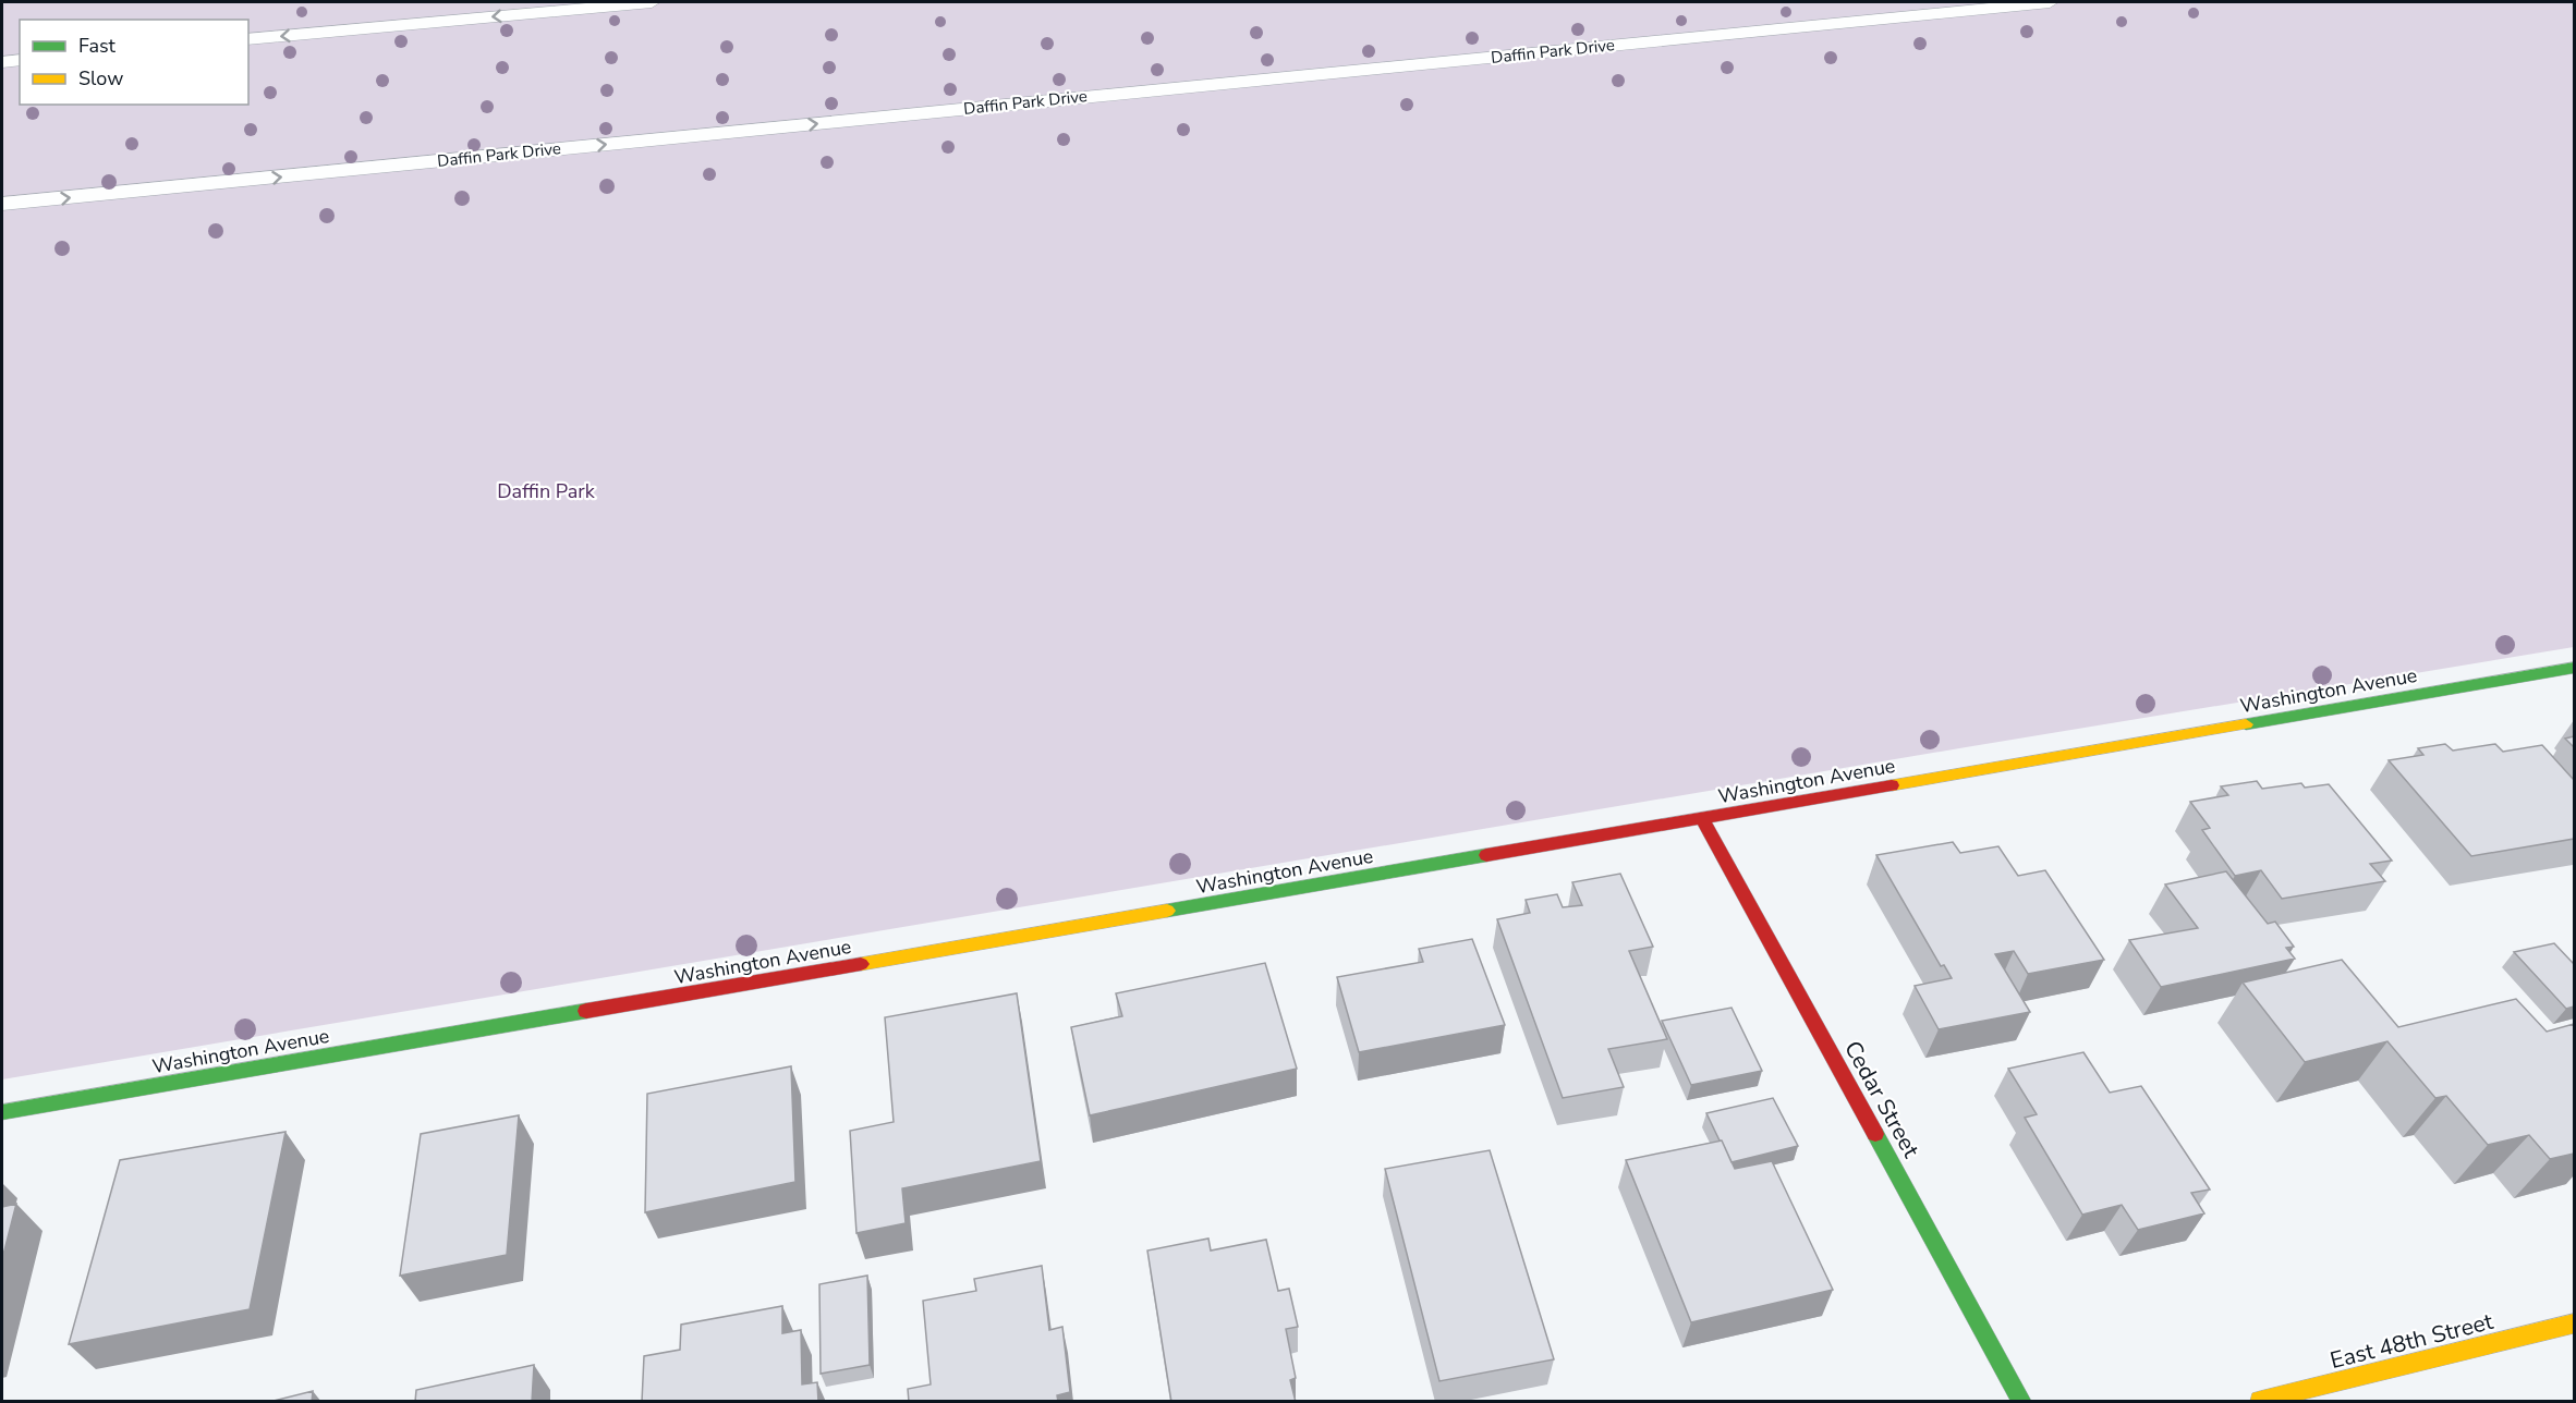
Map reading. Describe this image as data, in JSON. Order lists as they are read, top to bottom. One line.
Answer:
{"streets":{"street":["Washington Avenue","Cedar Street","East 48th Street"],"lane":["Daffin Park Drive"]},"crossings":[["Washington Avenue","Cedar Street"]],"one_way":["Daffin Park Drive"],"parks":["Daffin Park"],"legend":["Fast","Slow"]}
